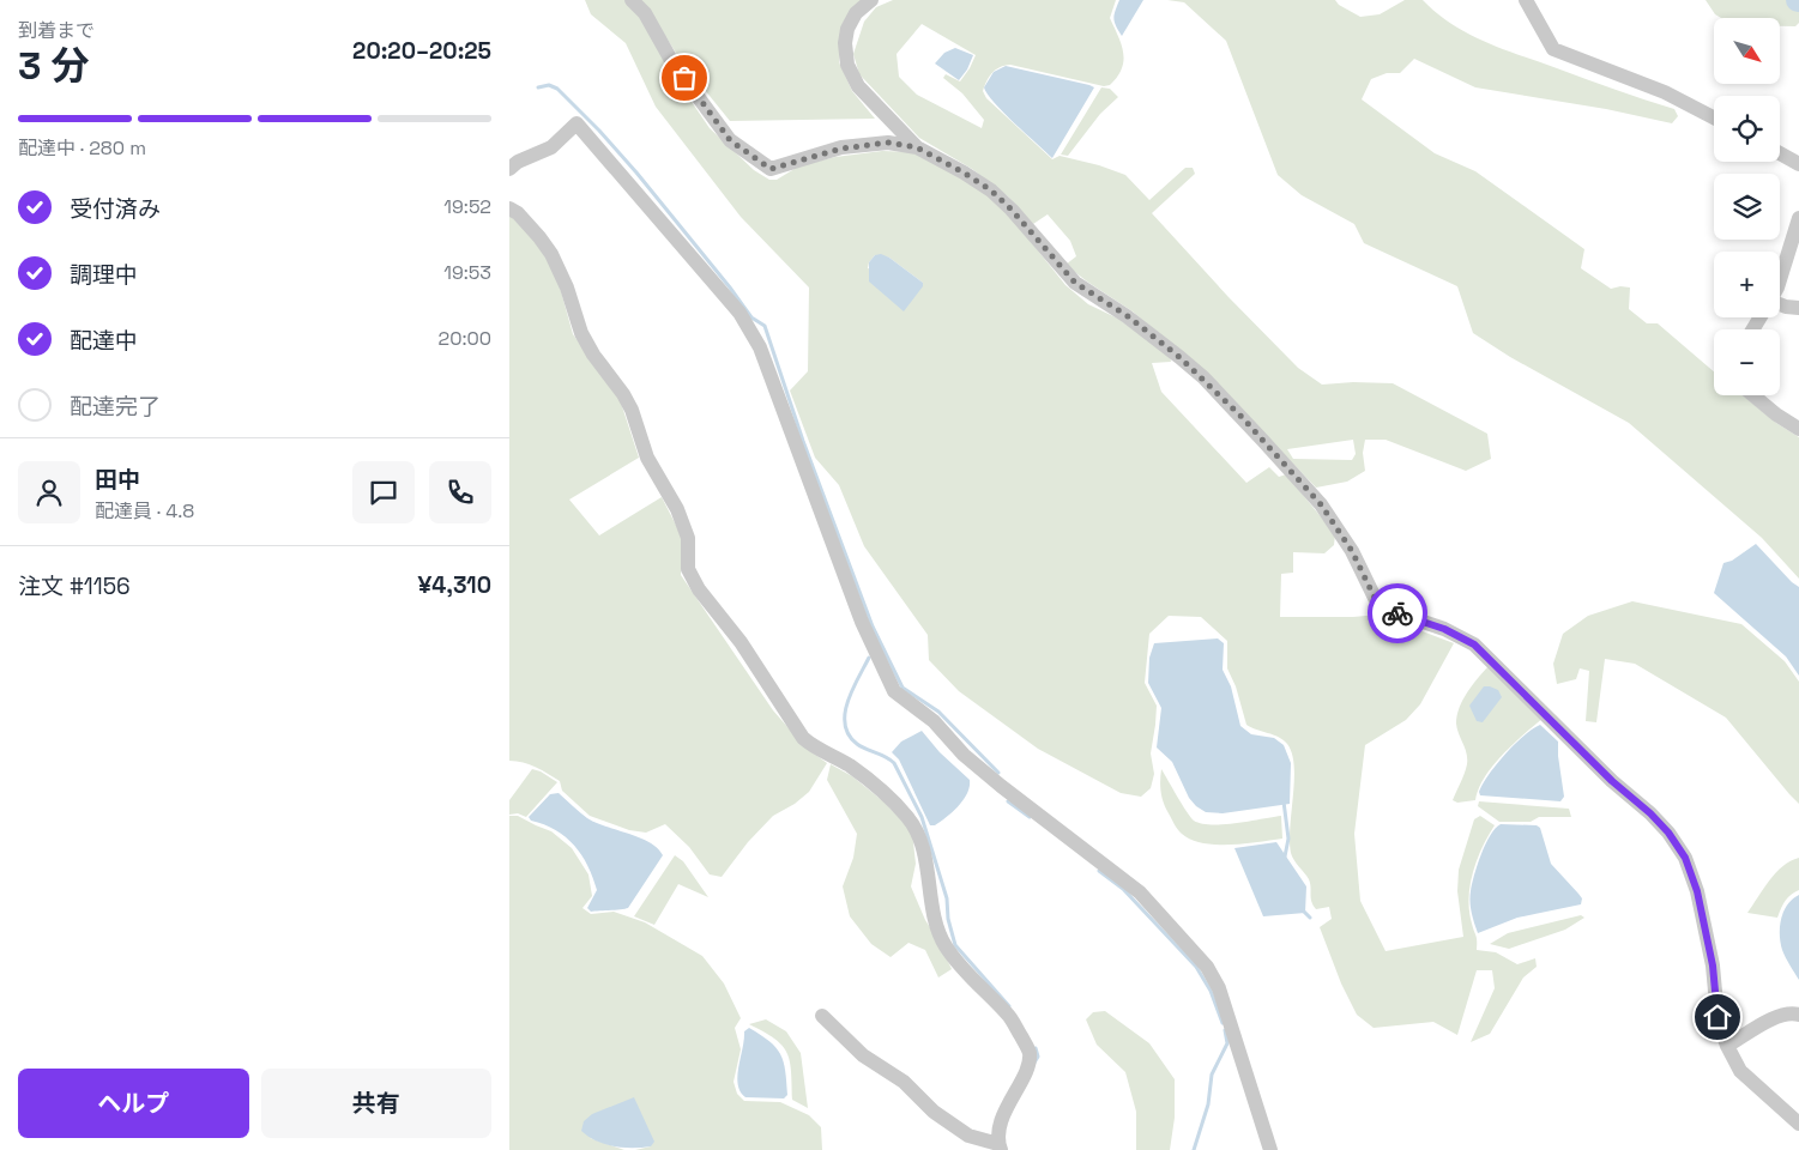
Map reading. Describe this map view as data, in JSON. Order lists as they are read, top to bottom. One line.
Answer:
{"north":"bottom right","page":{"heading":["3 分","到着まで","20:20–20:25"],"panel":["田中","配達員 · 4.8","注文 #1156","¥4,310"],"map_buttons":["+","−"],"bar":"配達中 · 280 m","list":[["受付済み","19:52"],["調理中","19:53"],["配達中","20:00"],"配達完了"],"buttons":["ヘルプ","共有"]}}
